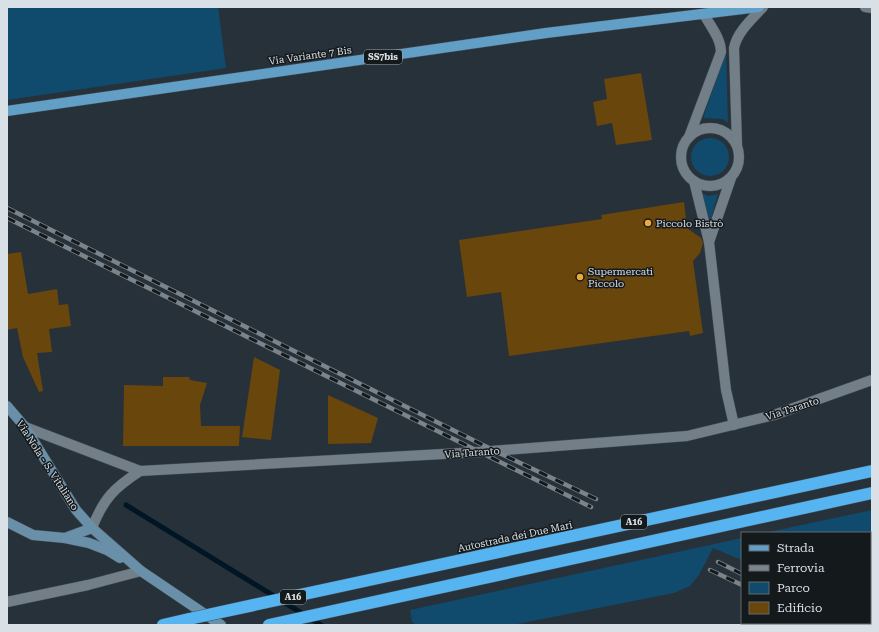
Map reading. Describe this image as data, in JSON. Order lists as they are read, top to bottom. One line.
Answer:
{"streets":{"highway":["A16","Autostrada dei Due Mari"],"main road":["Via Variante 7 Bis","SS7bis","Via Nola - S. Vitaliano"],"street":["Via Taranto"]},"crossings":[["Via Taranto","Via Nola - S. Vitaliano"]],"places":["Piccolo Bistrò","Supermercati Piccolo"],"legend":["Strada","Ferrovia","Parco","Edificio"]}
